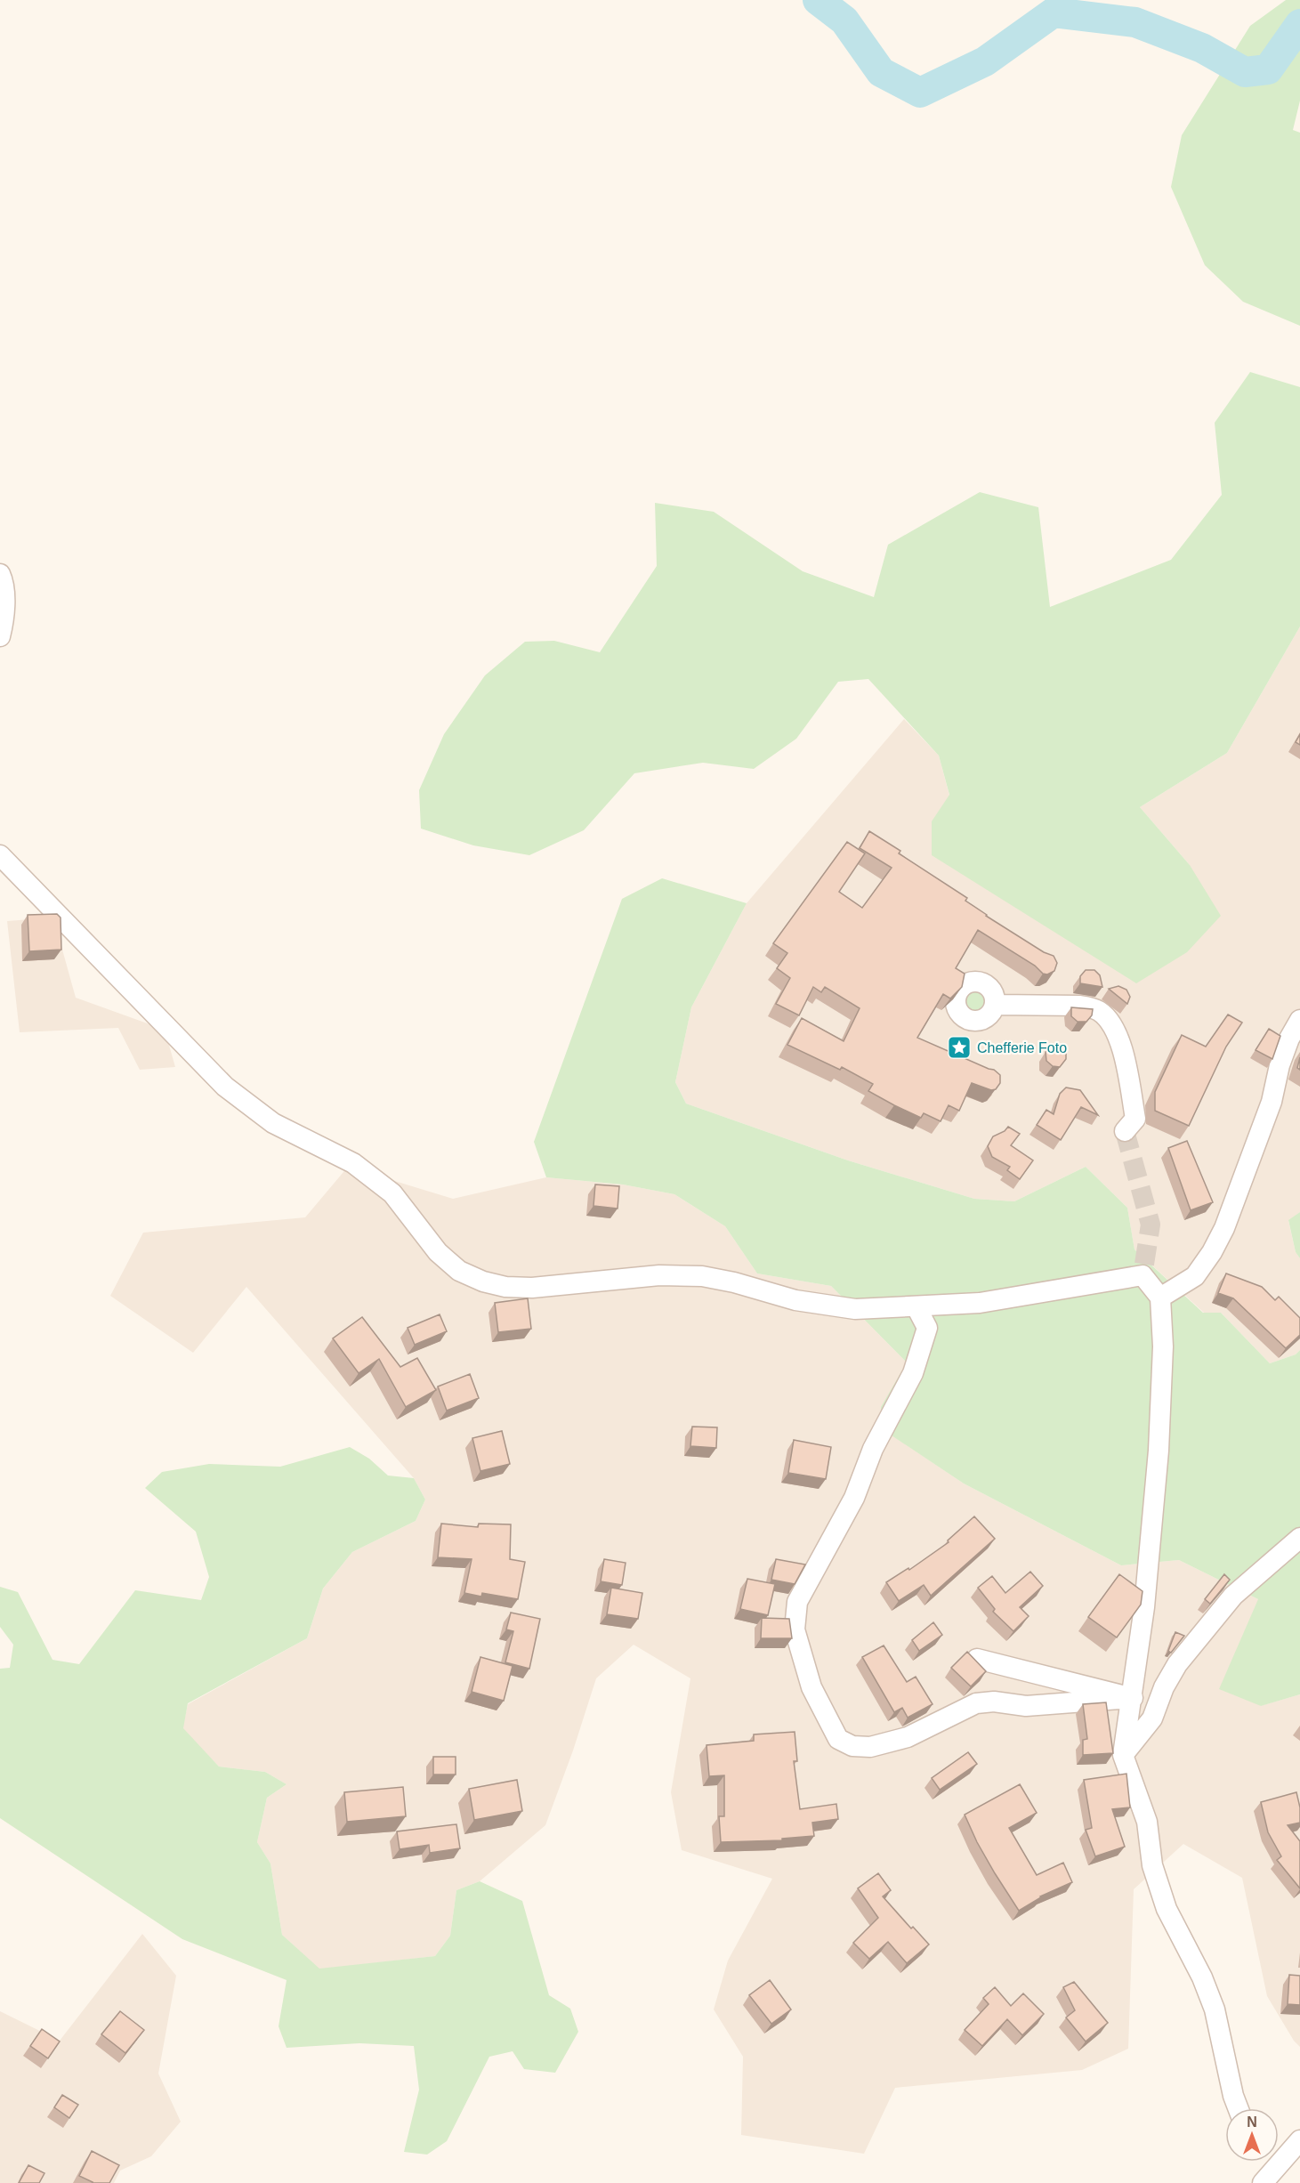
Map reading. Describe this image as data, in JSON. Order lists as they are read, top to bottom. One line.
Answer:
{"places":{"place":["Chefferie Foto"]},"north":"top"}
